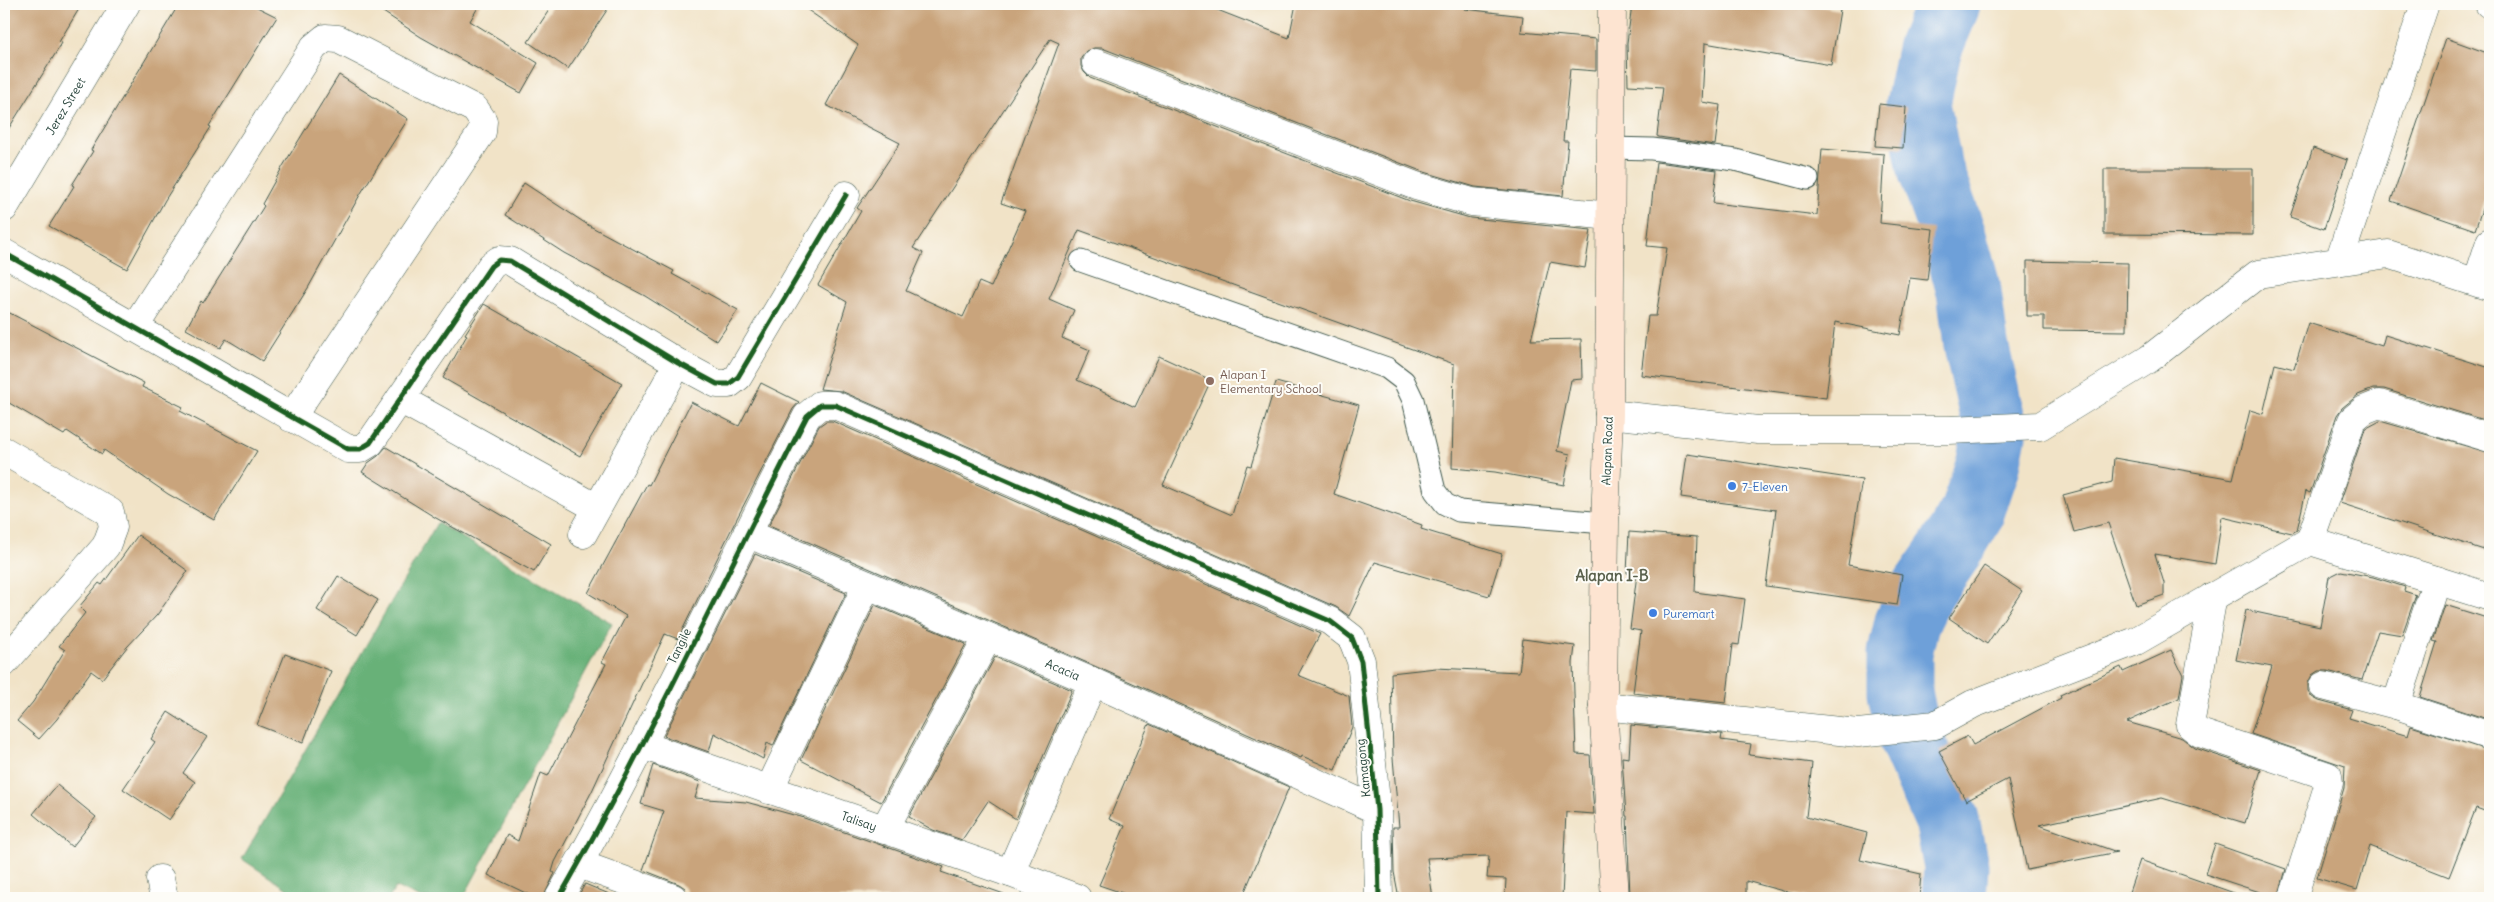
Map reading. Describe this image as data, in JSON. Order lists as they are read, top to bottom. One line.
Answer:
{"streets":{"street":["Jerez Street","Alapan Road","Tangile","Acacia","Kamagong","Talisay"]},"crossings":[["Tangile","Acacia"],["Tangile","Kamagong"],["Tangile","Talisay"],["Acacia","Kamagong"]],"districts":["Alapan I-B"],"places":["Alapan I Elementary School","7-Eleven","Puremart"]}
